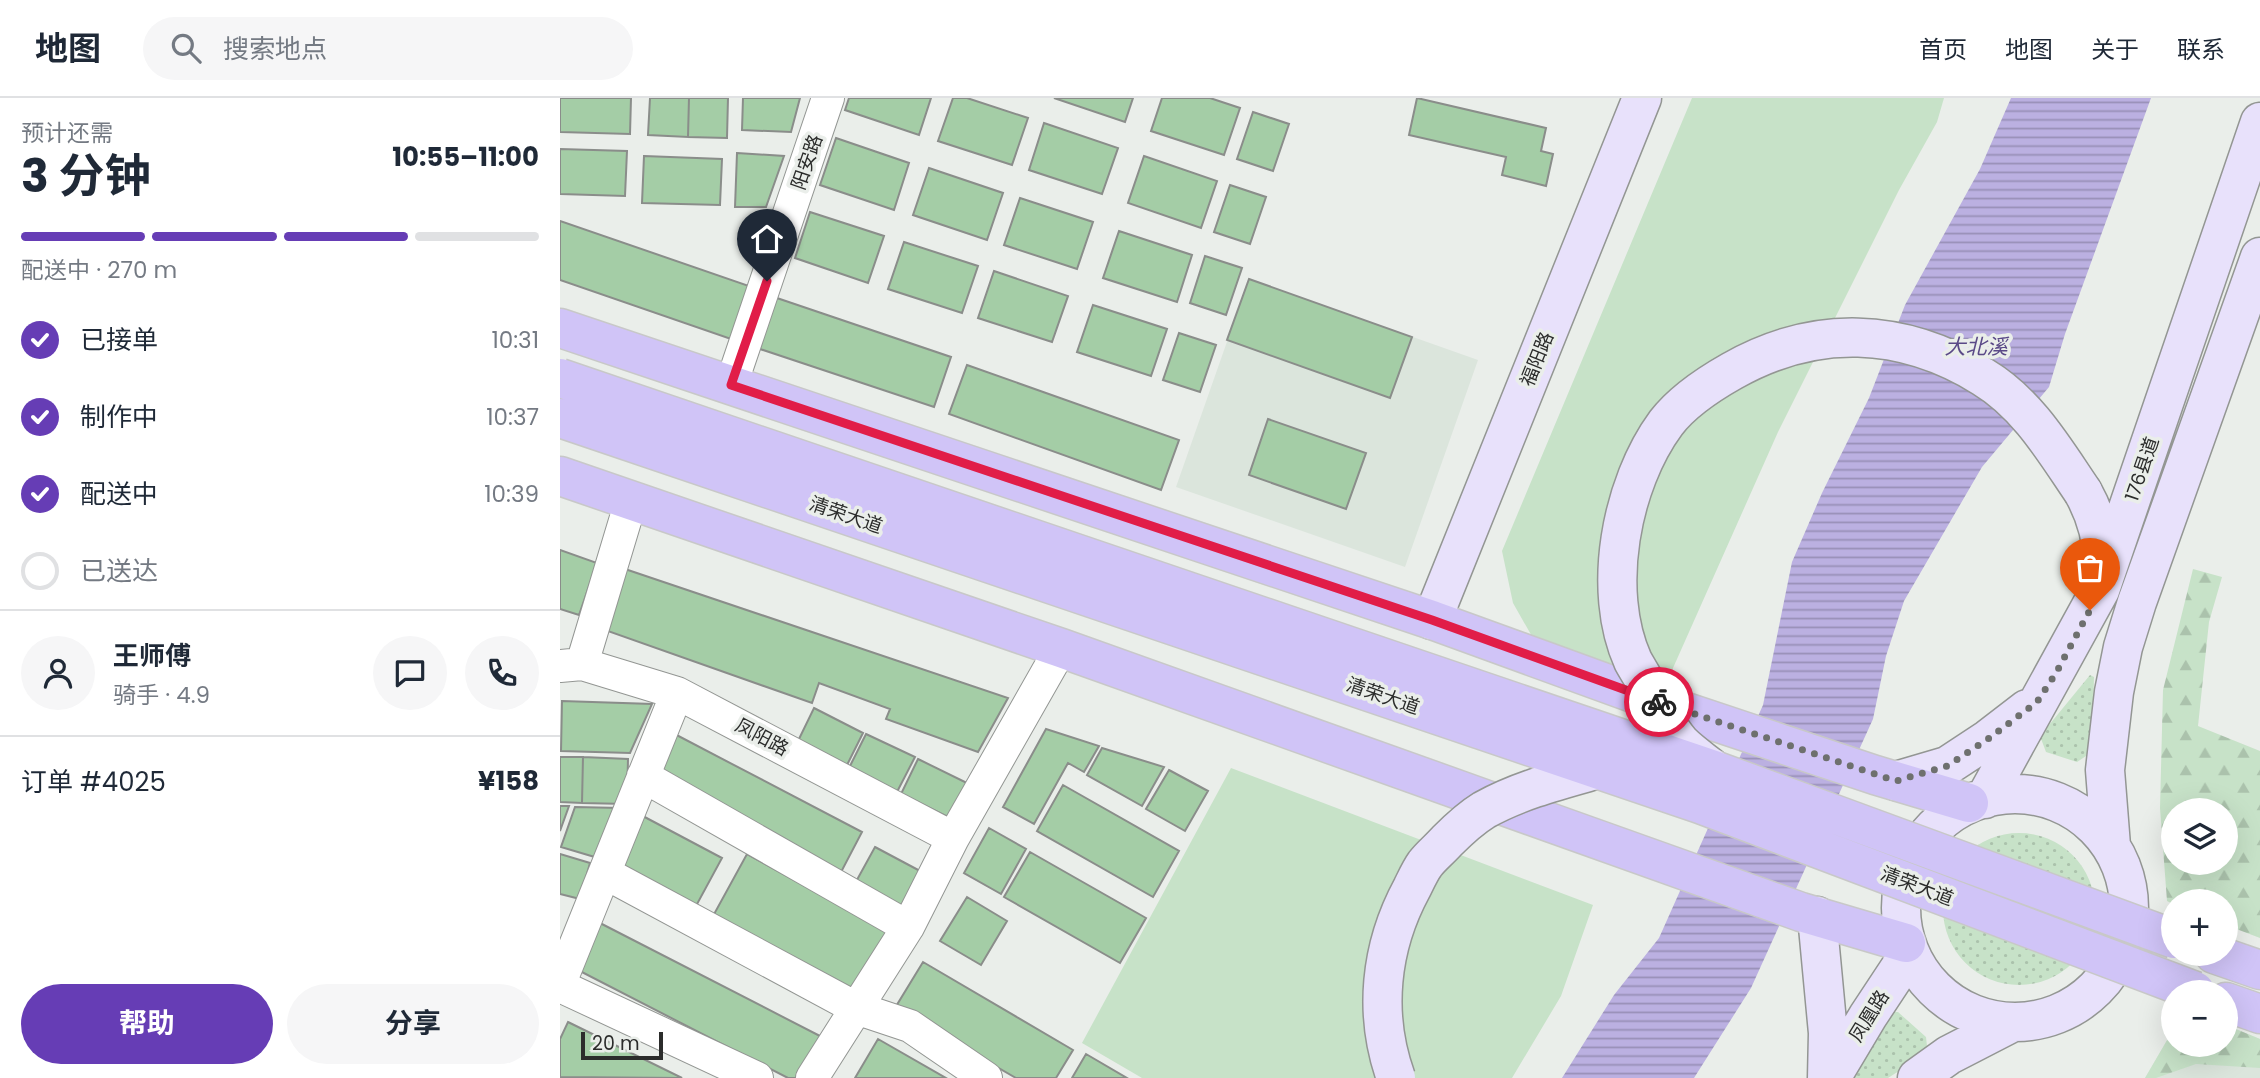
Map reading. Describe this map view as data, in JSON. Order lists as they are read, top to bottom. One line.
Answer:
{"streets":{"main road":["清荣大道"],"street":["阳安路","福阳路","176县道","凤阳路","凤凰路"]},"crossings":[["176县道","凤凰路"]],"water":["大北溪"],"scale_bar":"20 m","page":{"header":"地图","search":"搜索地点","nav":["首页","地图","关于","联系"],"heading":["3 分钟","预计还需","10:55–11:00"],"panel":["王师傅","骑手 · 4.9","订单 #4025","¥158"],"bar":"配送中 · 270 m","list":[["已接单","10:31"],["制作中","10:37"],["配送中","10:39"],"已送达"],"map_buttons":["+","−"],"buttons":["帮助","分享"],"scale":"20 m"}}
